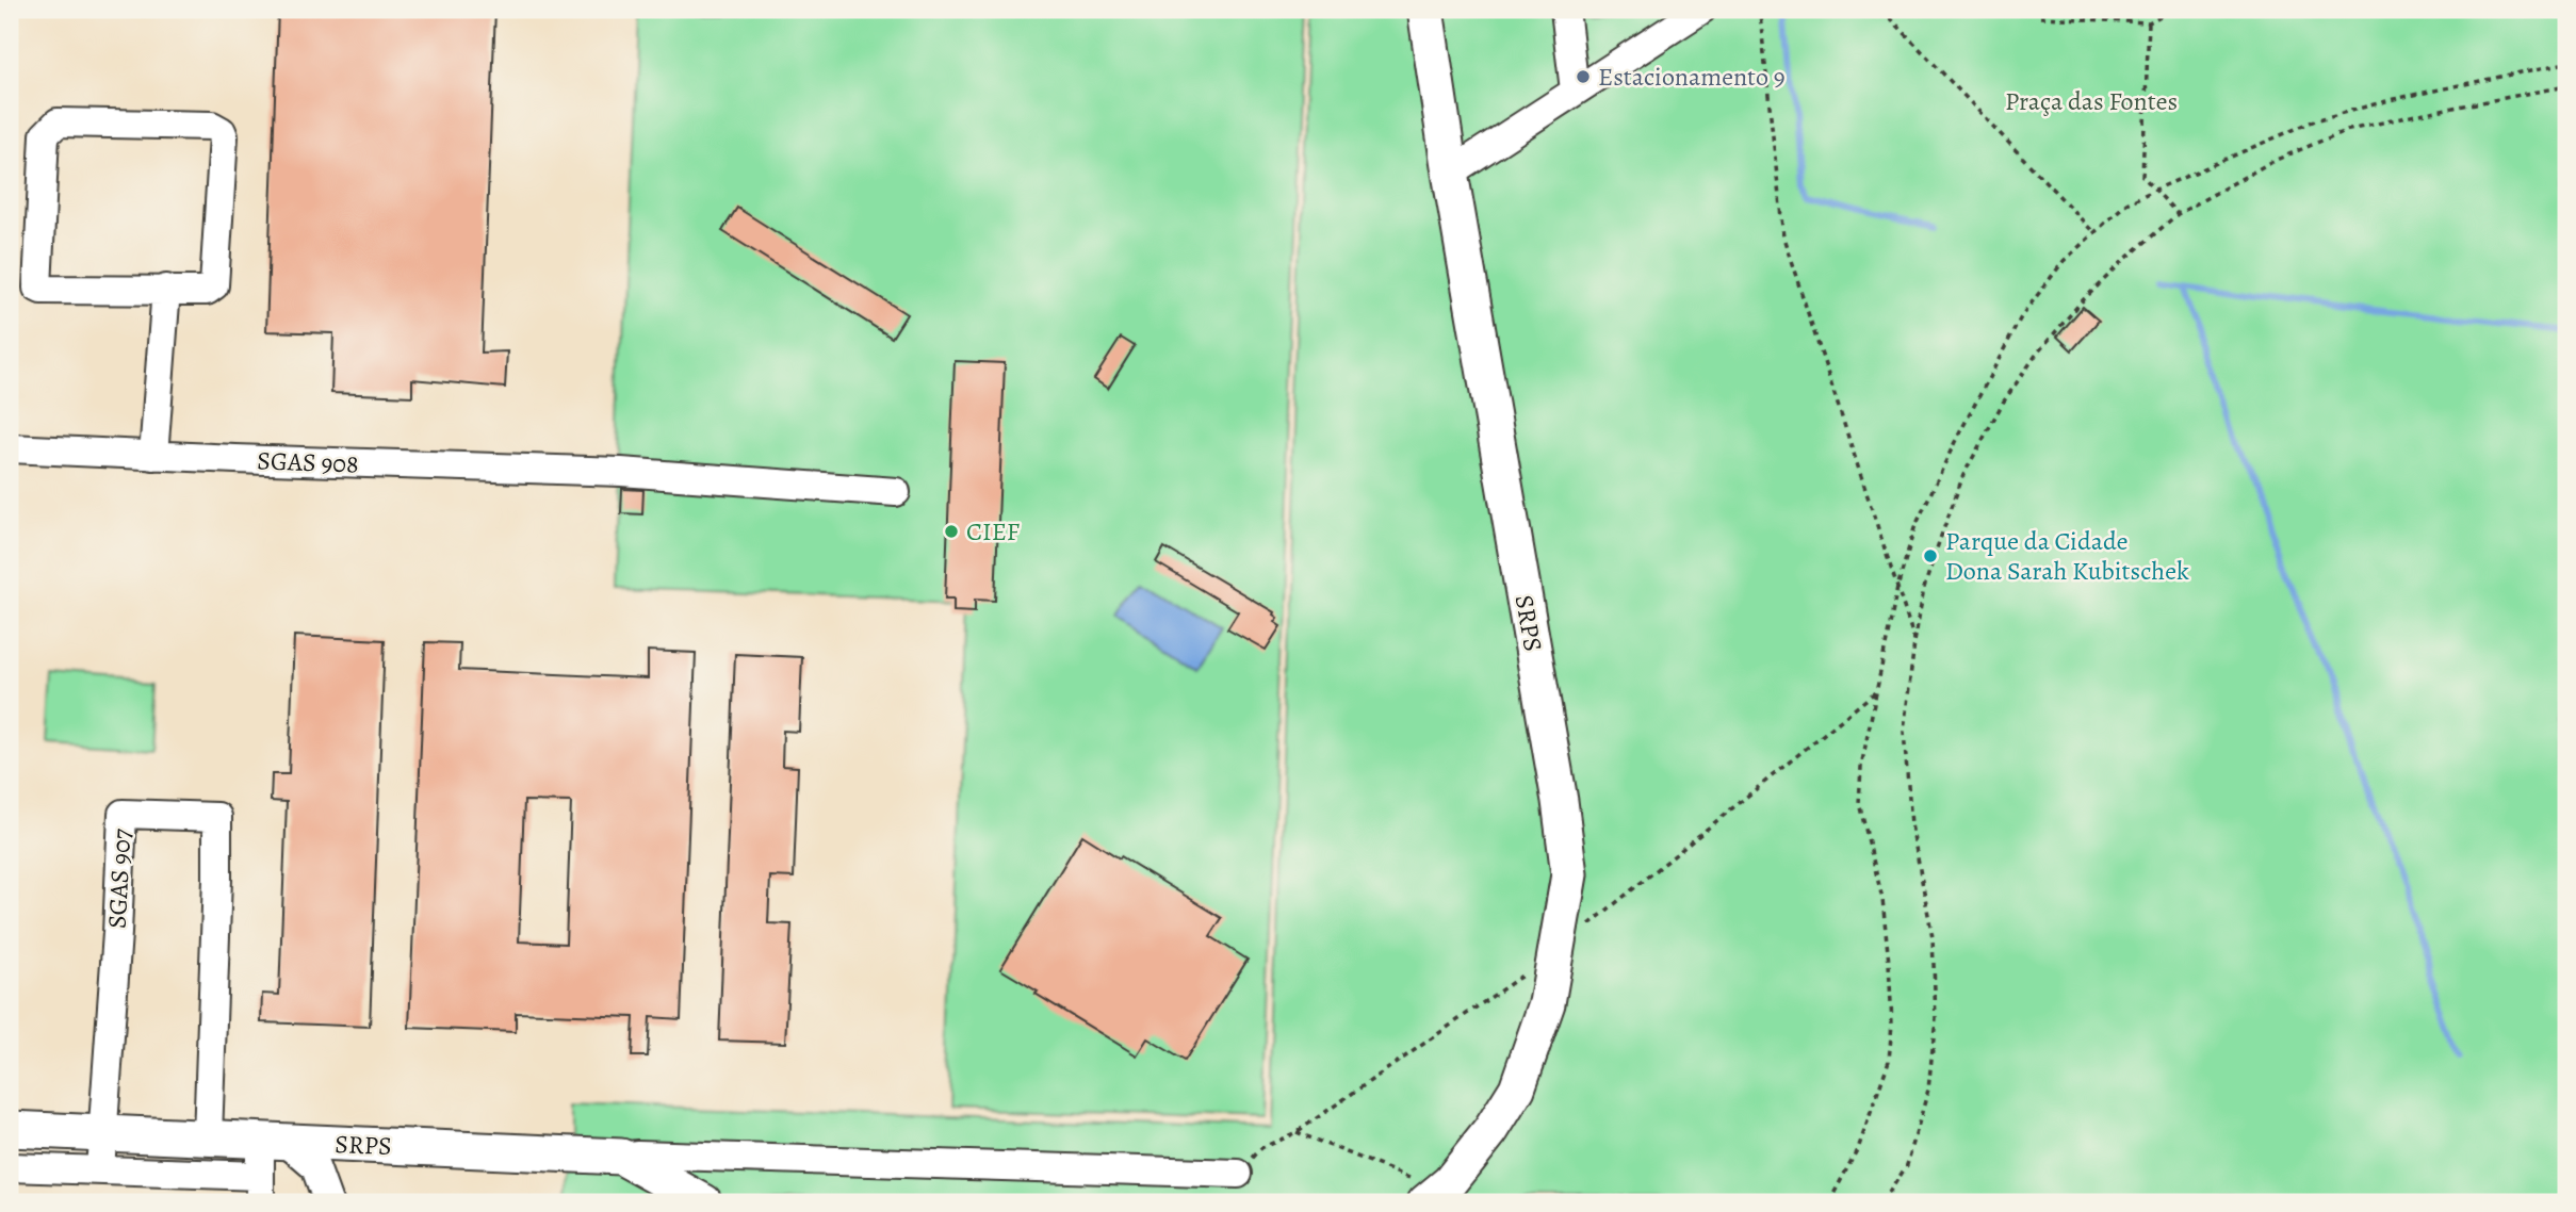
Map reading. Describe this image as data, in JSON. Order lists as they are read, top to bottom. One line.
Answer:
{"streets":{"main road":["SRPS"],"lane":["SGAS 908","SGAS 907"]},"crossings":[["SRPS","SGAS 907"]],"parks":["Praça das Fontes"],"places":["Estacionamento 9","CIEF","Parque da Cidade Dona Sarah Kubitschek"]}
